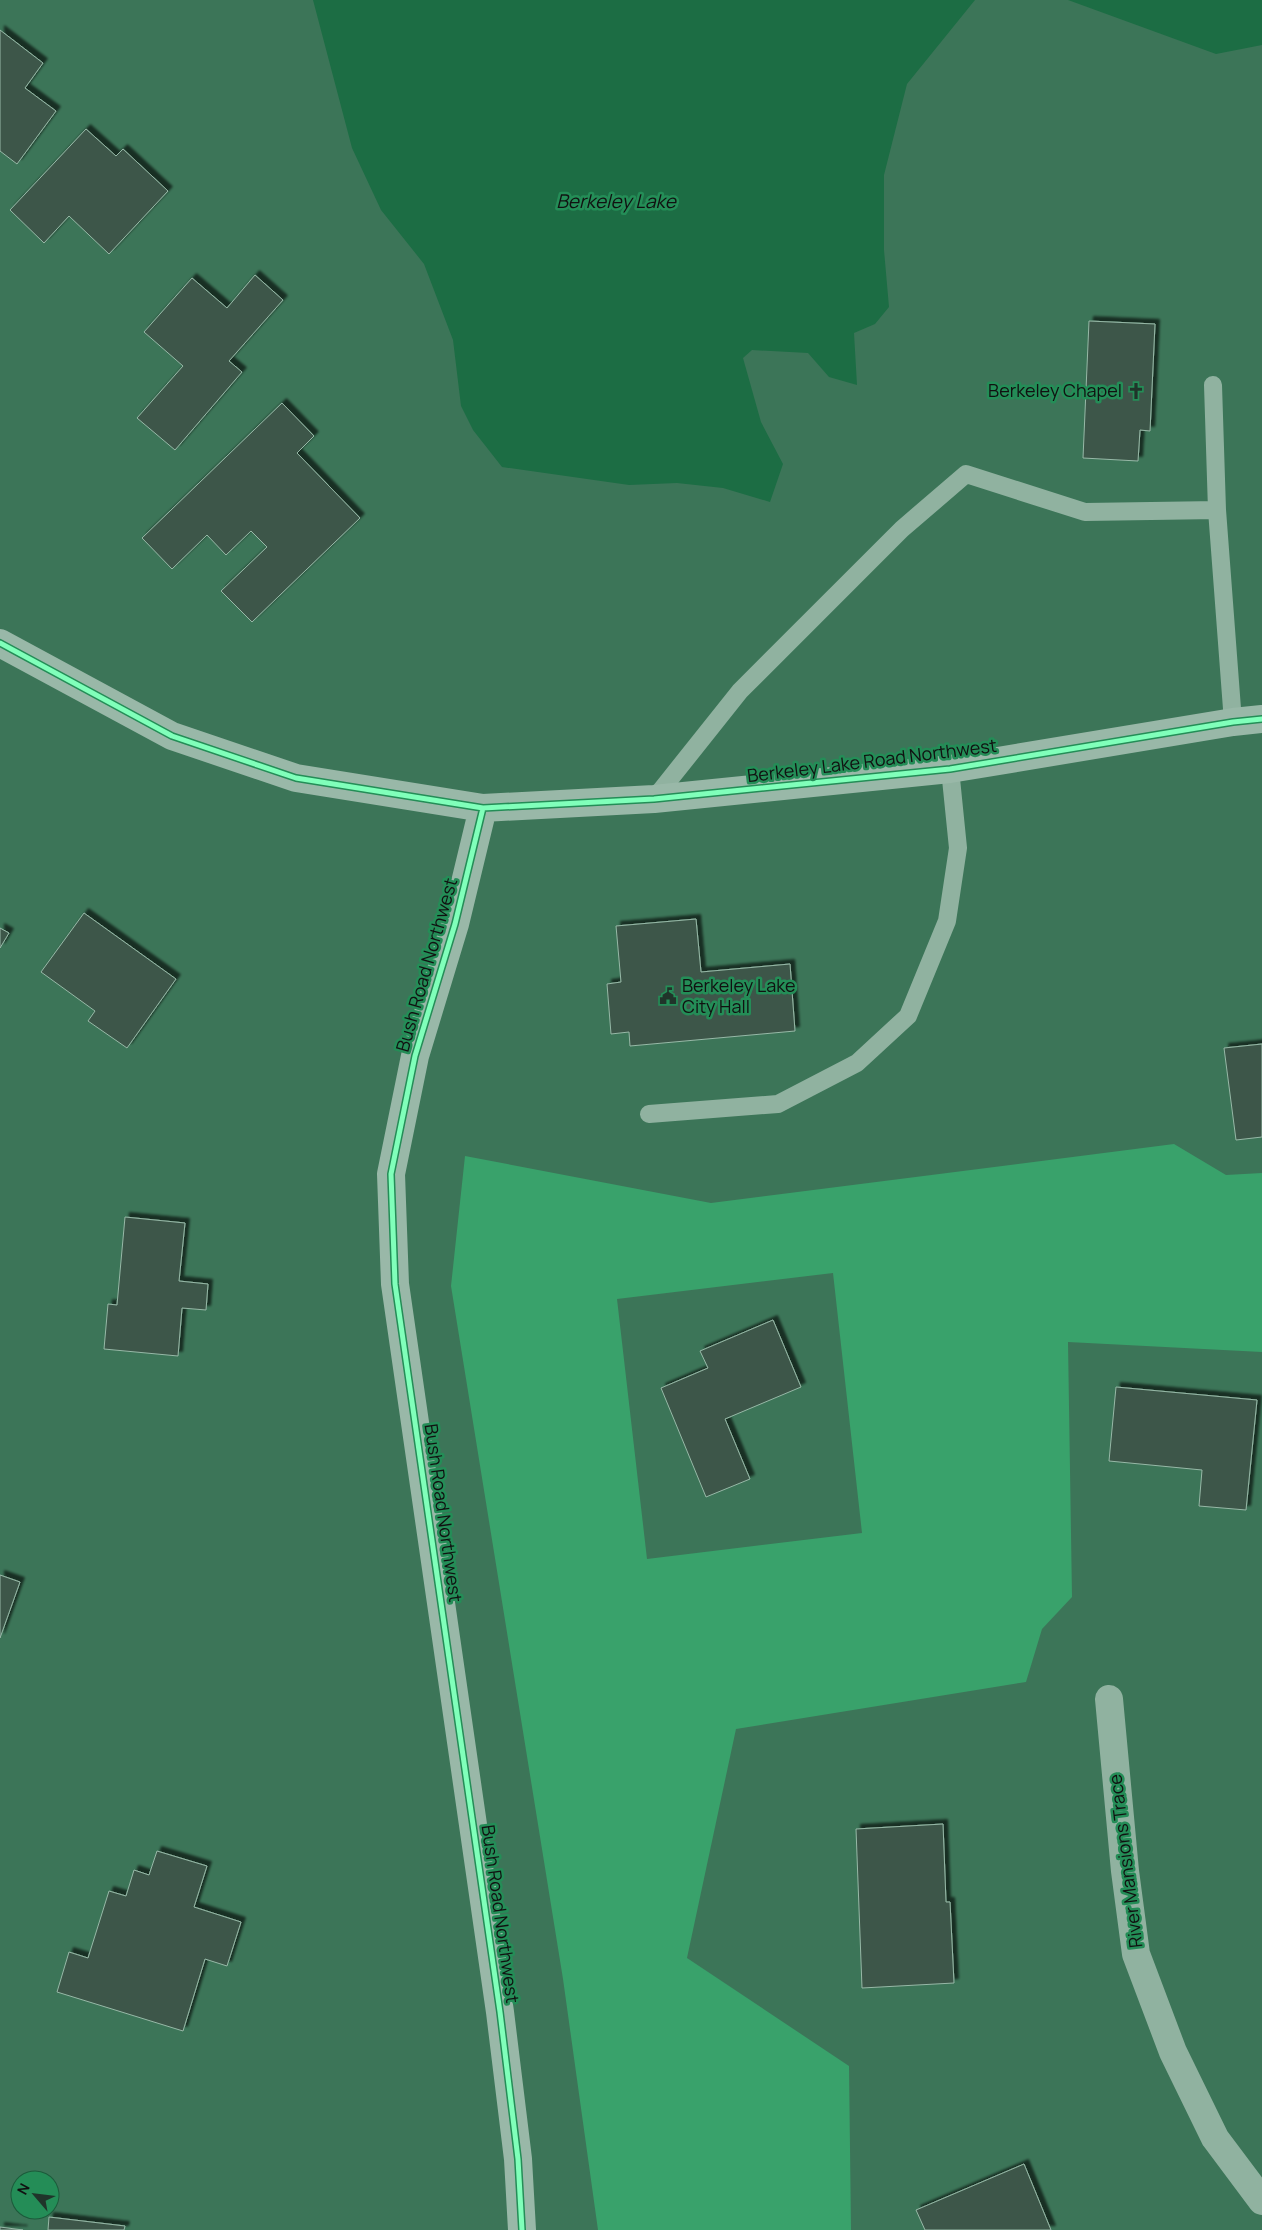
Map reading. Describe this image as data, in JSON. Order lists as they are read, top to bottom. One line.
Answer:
{"streets":{"street":["Berkeley Lake Road Northwest","Bush Road Northwest","River Mansions Trace"]},"crossings":[["Berkeley Lake Road Northwest","Bush Road Northwest"]],"water":["Berkeley Lake"],"places":{"church":["Berkeley Chapel"],"public building":["Berkeley Lake City Hall"]},"north":"top left"}
